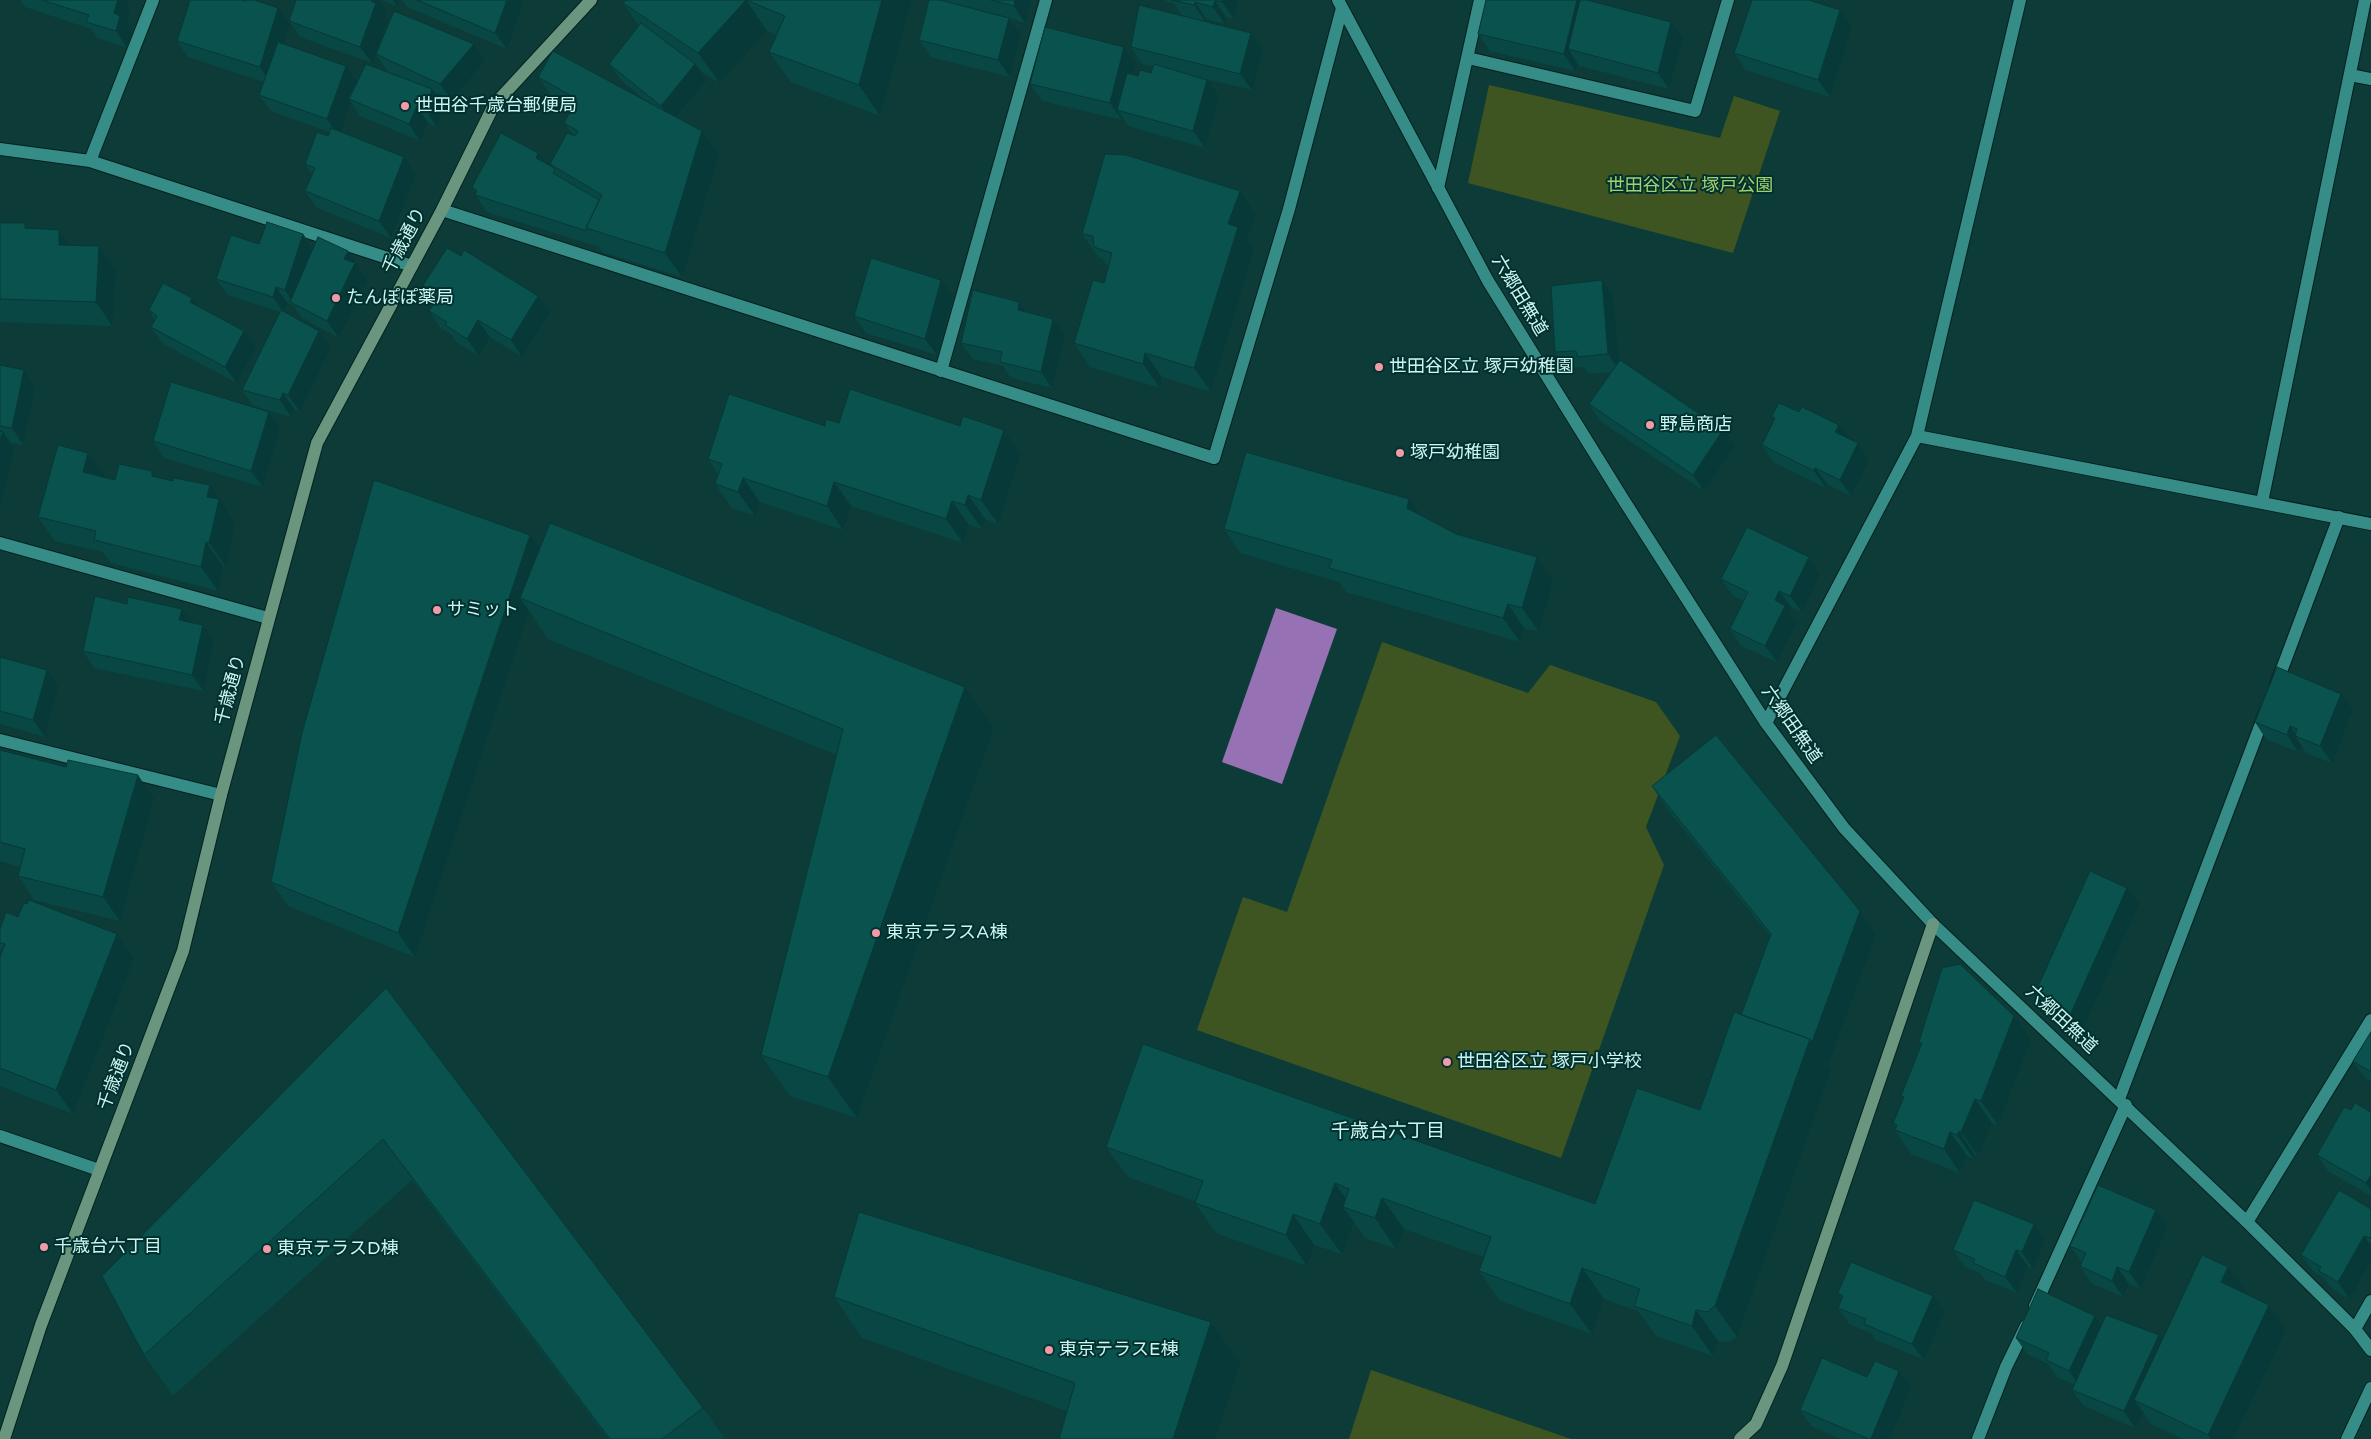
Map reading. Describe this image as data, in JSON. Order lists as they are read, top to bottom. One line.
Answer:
{"streets":{"street":["千歳通り","六郷田無道"]},"districts":["千歳台六丁目"],"parks":["世田谷区立 塚戸公園"],"places":["世田谷千歳台郵便局","たんぽぽ薬局","世田谷区立 塚戸幼稚園","野島商店","塚戸幼稚園","サミット","東京テラスA棟","世田谷区立 塚戸小学校","千歳台六丁目","東京テラスD棟","東京テラスE棟"]}
